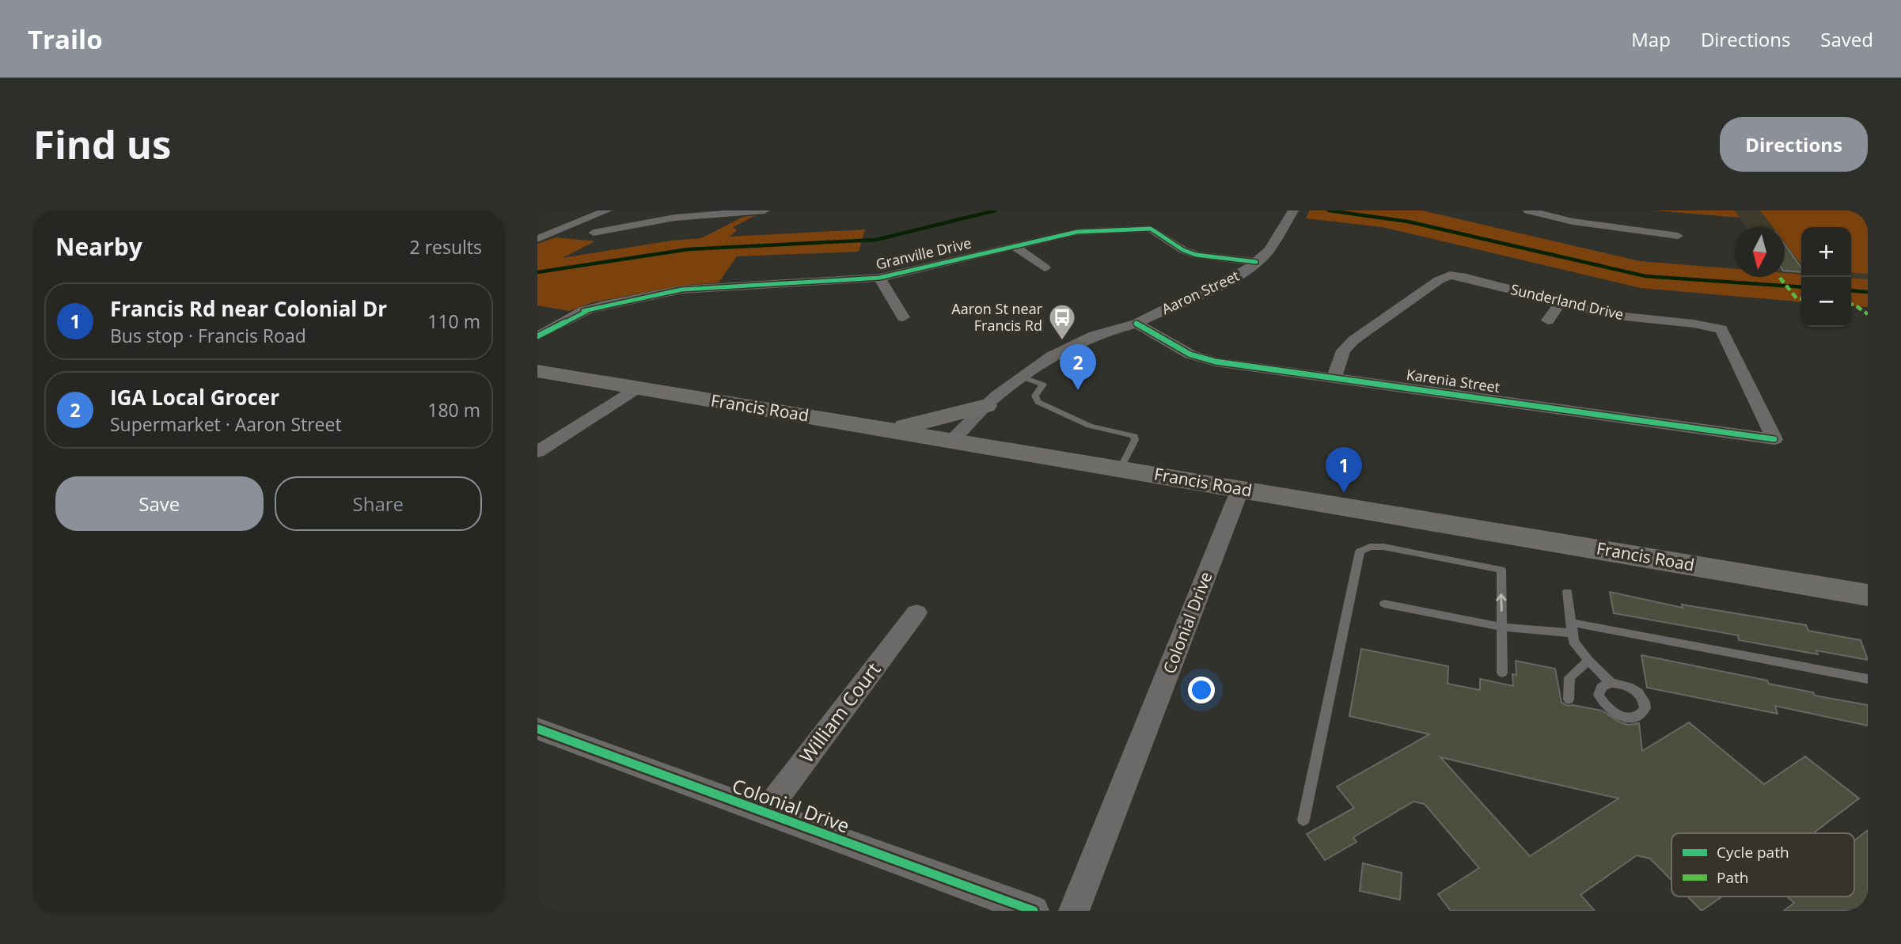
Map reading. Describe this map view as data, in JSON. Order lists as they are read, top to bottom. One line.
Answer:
{"streets":{"main road":["Francis Road"],"street":["Granville Drive","Aaron Street","Sunderland Drive","Karenia Street","Colonial Drive","William Court"]},"crossings":[["Granville Drive","Aaron Street"],["Aaron Street","Karenia Street"],["Aaron Street","Francis Road"],["Sunderland Drive","Karenia Street"],["Francis Road","Colonial Drive"],["Colonial Drive","William Court"]],"places":{"bus stop":["Aaron St near Francis Rd"]},"legend":["Cycle path","Path"],"north":"bottom","page":{"header":"Trailo","nav":["Map","Directions","Saved"],"buttons":["Directions",["Save","Share"]],"title":"Find us","heading":["Nearby","2 results"],"map_buttons":["+","−"],"list":[{"mark":"1","name":"Francis Rd near Colonial Dr","note":"Bus stop · Francis Road","value":"110 m"},{"mark":"2","name":"IGA Local Grocer","note":"Supermarket · Aaron Street","value":"180 m"}],"pins":["2","1"]}}
